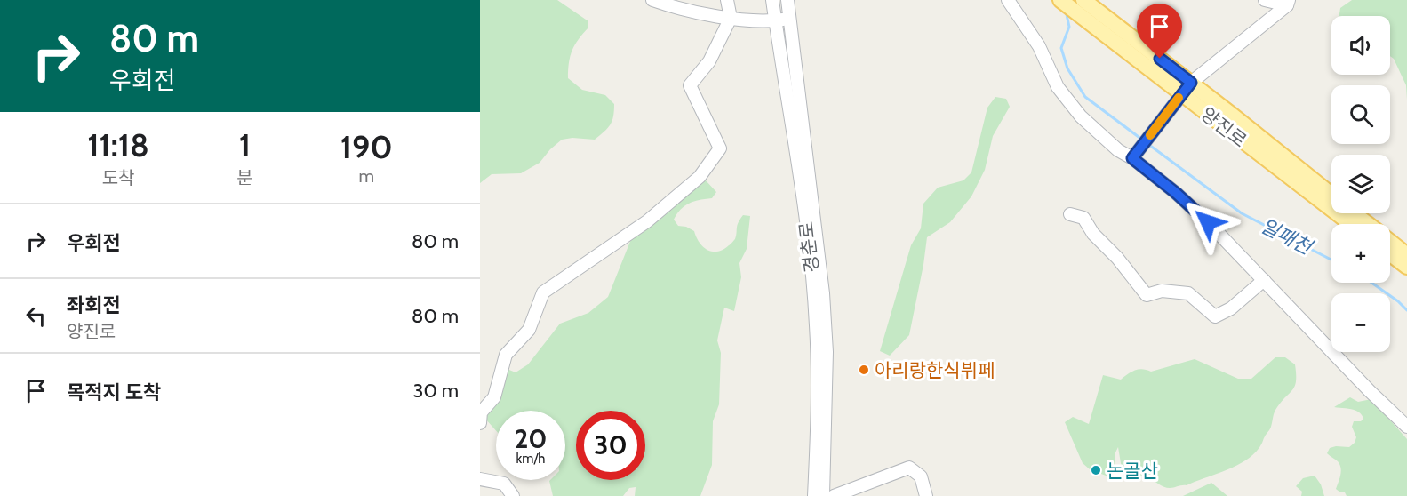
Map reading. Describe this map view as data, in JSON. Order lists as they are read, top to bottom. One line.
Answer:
{"streets":{"main road":["양진로"],"street":["경춘로"]},"water":["일패천"],"places":["아리랑한식뷔페","논골산"],"page":{"turn":["80 m","우회전"],"map_buttons":["+","−"],"eta":["11:18","도착","1","분","190","m"],"list":[{"name":"우회전","value":"80 m"},{"name":"좌회전","note":"양진로","value":"80 m"},{"name":"목적지 도착","value":"30 m"}],"speed":"20 km/h","limit":"30"}}
